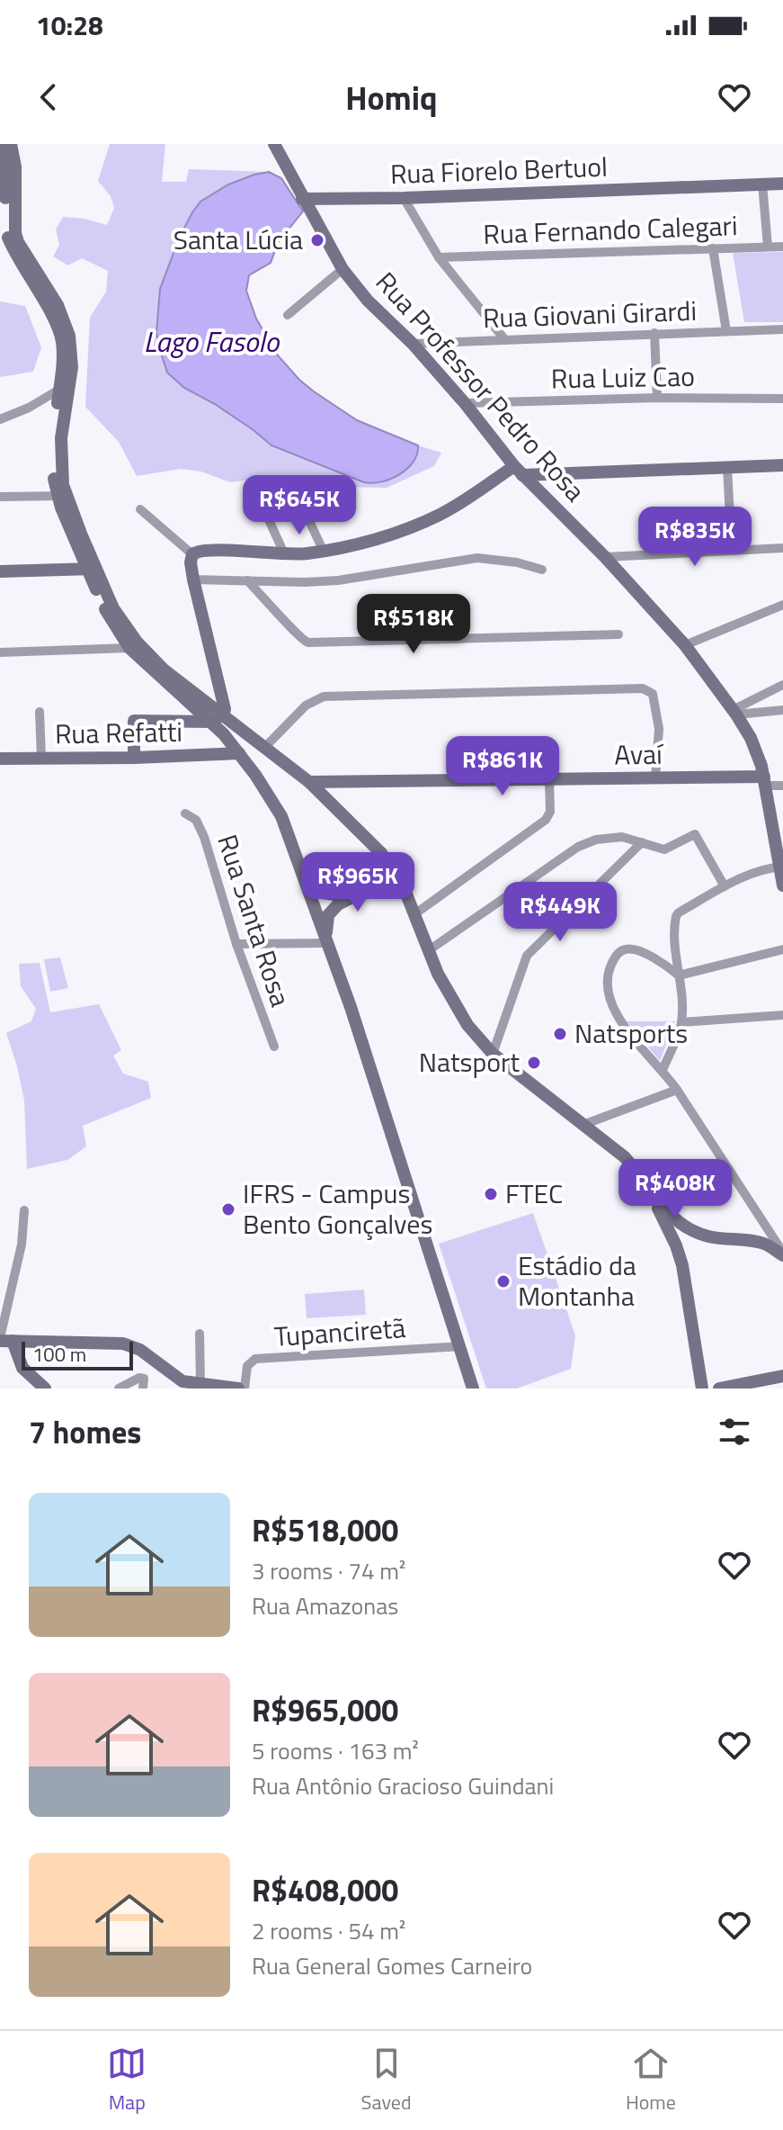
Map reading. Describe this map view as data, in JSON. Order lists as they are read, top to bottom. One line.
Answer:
{"streets":{"main road":["Rua Fiorelo Bertuol","Rua Professor Pedro Rosa","Rua Refatti","Avaí"],"street":["Rua Fernando Calegari","Rua Giovani Girardi","Rua Luiz Cao","Rua Santa Rosa","Tupanciretã"]},"crossings":[["Rua Fiorelo Bertuol","Rua Professor Pedro Rosa"],["Rua Giovani Girardi","Rua Professor Pedro Rosa"],["Rua Luiz Cao","Rua Professor Pedro Rosa"],["Rua Professor Pedro Rosa","Avaí"]],"water":["Lago Fasolo"],"places":["Santa Lúcia","Natsports","Natsport","FTEC","IFRS - Campus Bento Gonçalves","Estádio da Montanha"],"scale_bar":"100 m","page":{"status":"10:28","header":"Homiq","price":["R$645K","R$835K","R$518K","R$861K","R$965K","R$449K","R$408K"],"scale":"100 m","heading":"7 homes","list":[{"name":"R$518,000","note":"3 rooms · 74 m² · Rua Amazonas"},{"name":"R$965,000","note":"5 rooms · 163 m² · Rua Antônio Gracioso Guindani"},{"name":"R$408,000","note":"2 rooms · 54 m² · Rua General Gomes Carneiro"}],"tabs":["Map","Saved","Home"]}}
